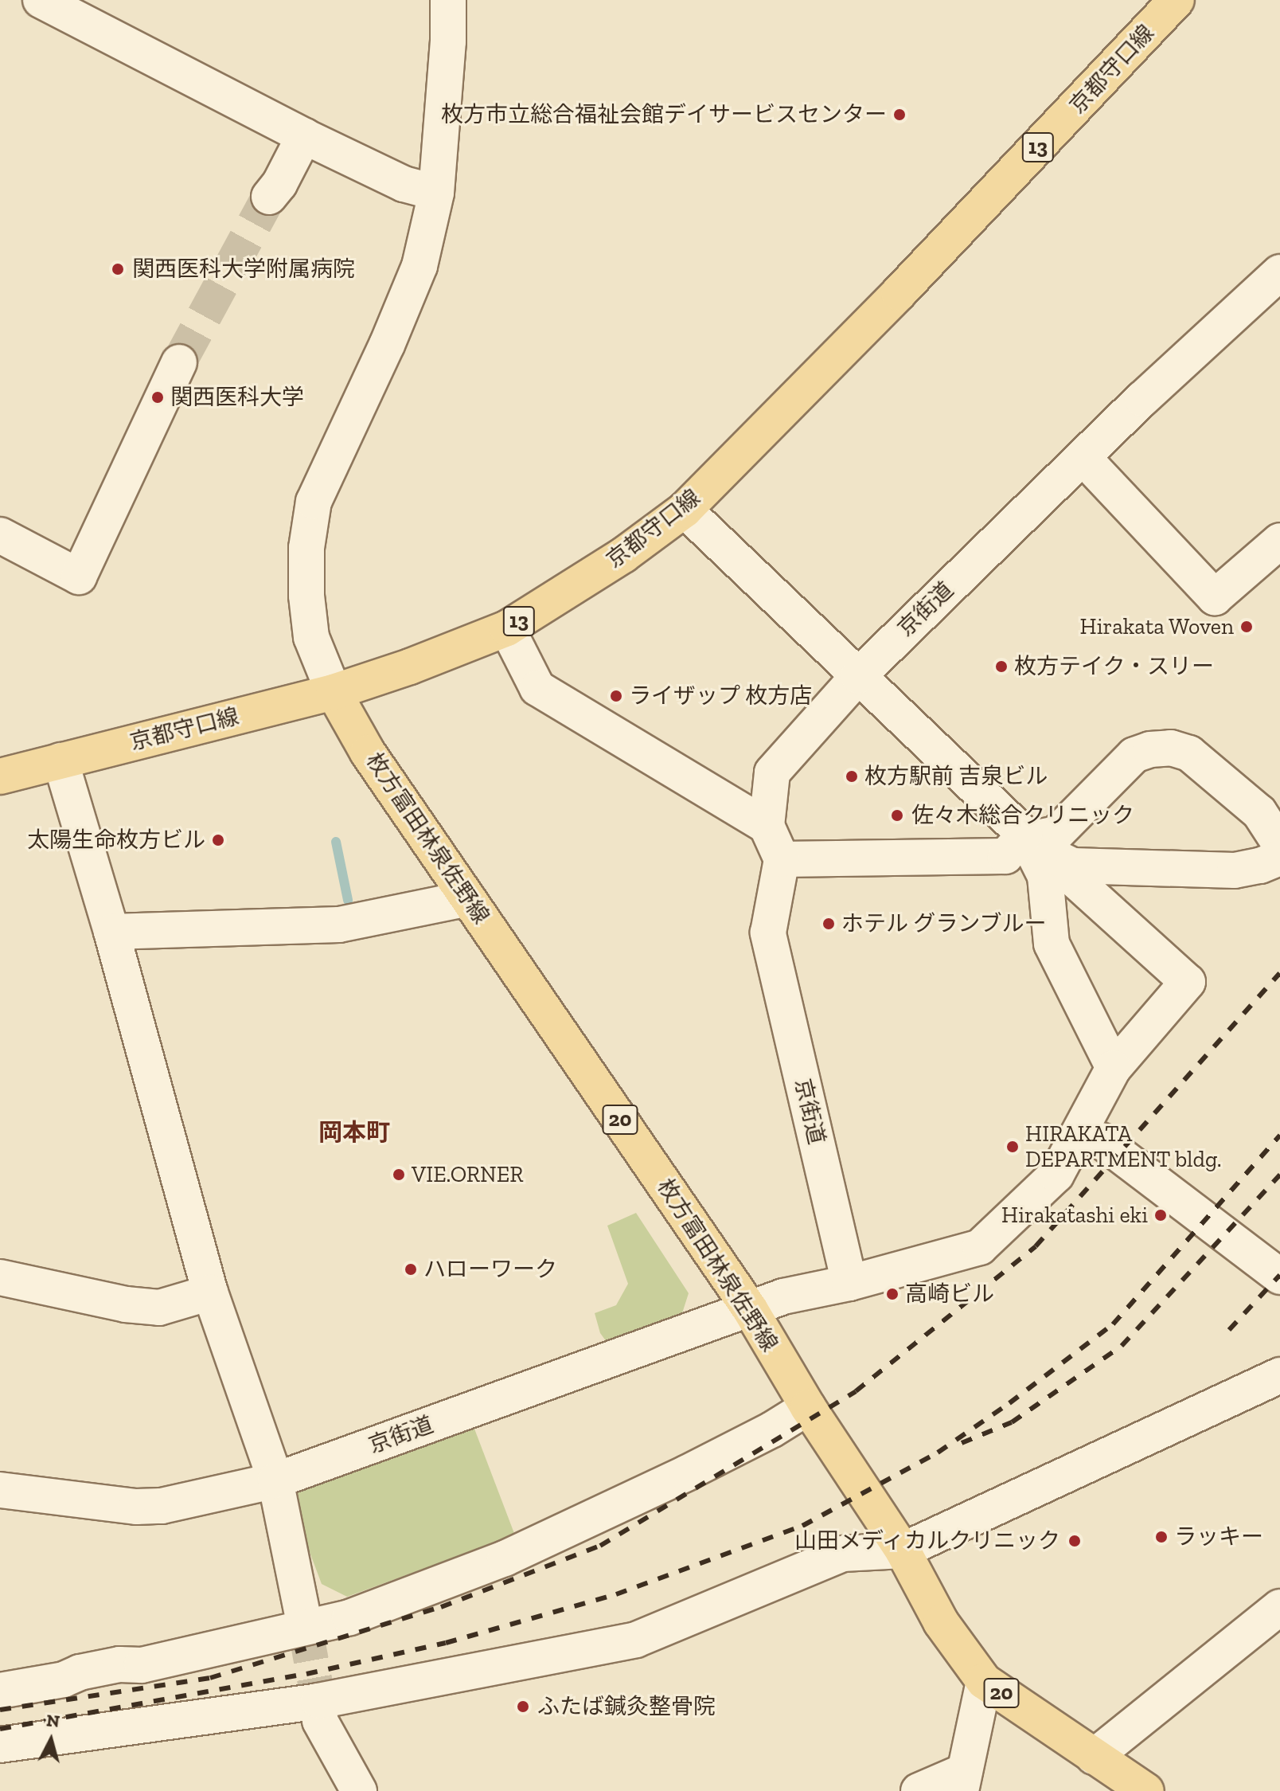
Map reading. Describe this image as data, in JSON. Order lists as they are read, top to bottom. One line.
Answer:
{"streets":{"main road":["京都守口線","13","枚方富田林泉佐野線","20"],"street":["京街道"]},"crossings":[["京都守口線","枚方富田林泉佐野線"],["京街道","枚方富田林泉佐野線"]],"districts":["岡本町"],"places":["枚方市立総合福祉会館デイサービスセンター","関西医科大学附属病院","関西医科大学","Hirakata Woven","枚方テイク・スリー","ライザップ 枚方店","枚方駅前 吉泉ビル","佐々木総合クリニック","太陽生命枚方ビル","ホテル グランブルー","HIRAKATA DEPARTMENT bldg.","VIE.ORNER","Hirakatashi eki","ハローワーク","高崎ビル","ラッキー","山田メディカルクリニック","ふたば鍼灸整骨院"],"north":"top"}
